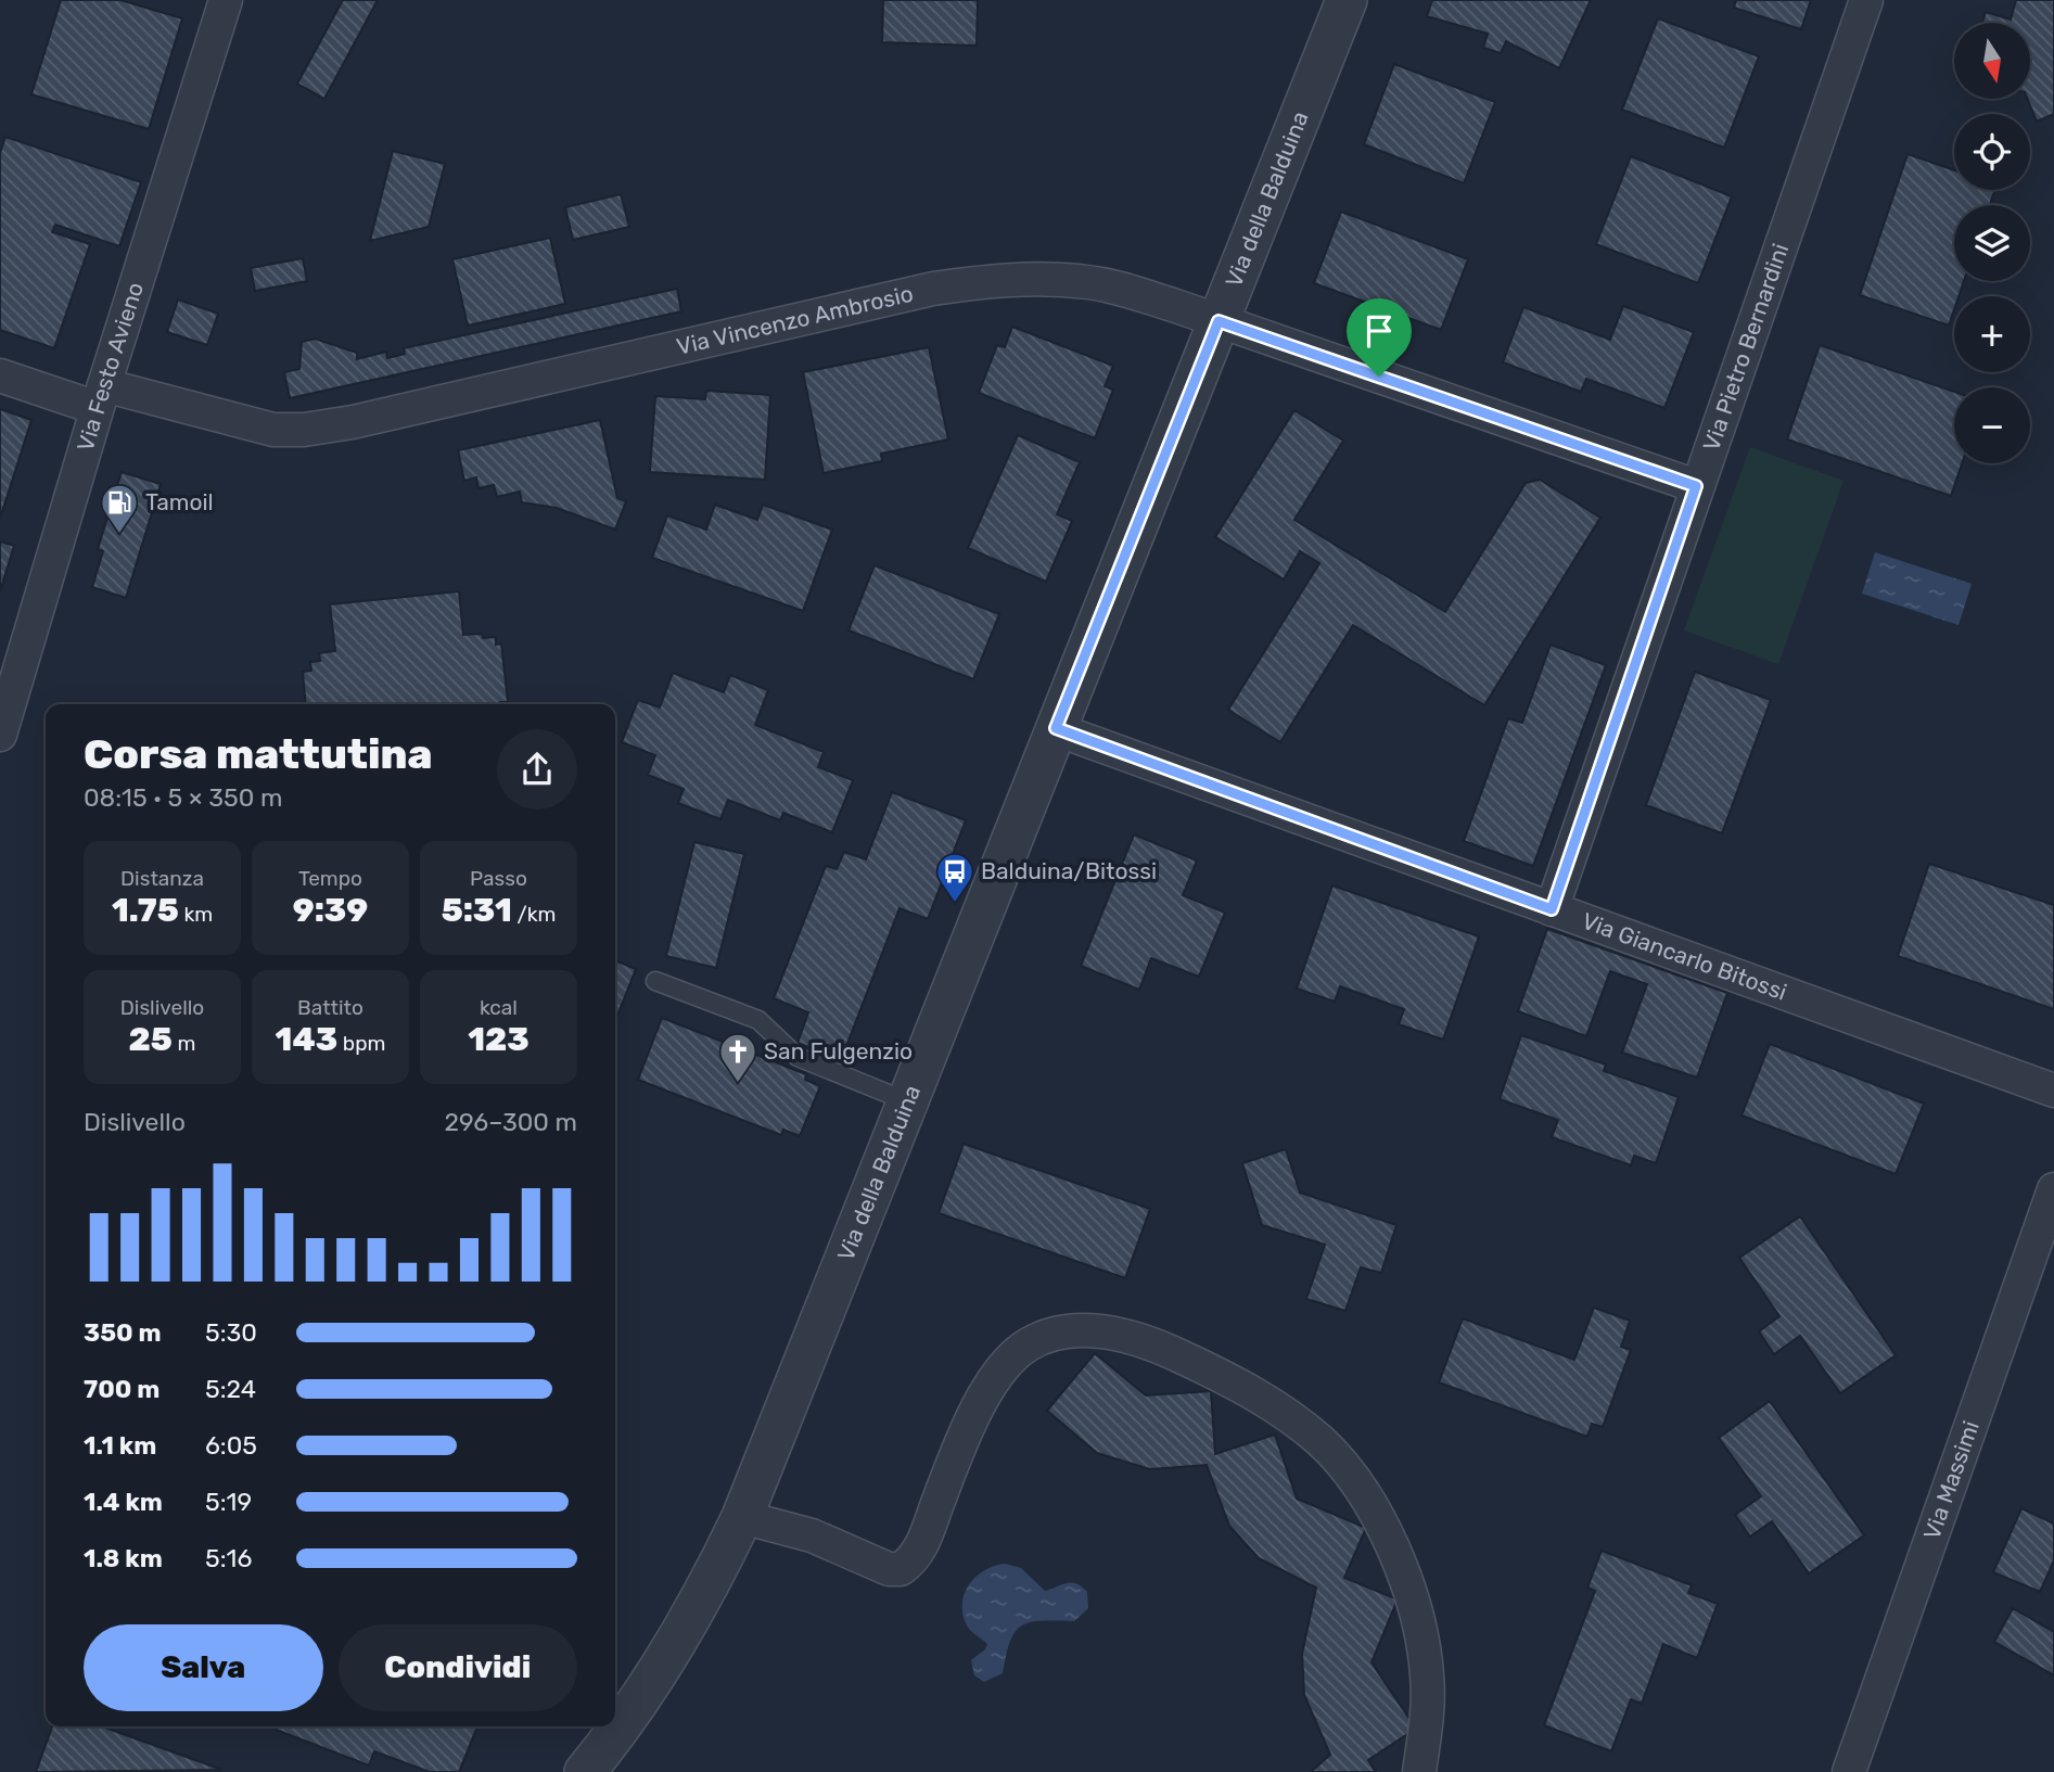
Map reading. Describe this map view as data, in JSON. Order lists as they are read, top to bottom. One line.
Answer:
{"streets":{"street":["Via della Balduina","Via Vincenzo Ambrosio","Via Pietro Bernardini","Via Festo Avieno","Via Giancarlo Bitossi","Via Massimi"]},"crossings":[["Via della Balduina","Via Vincenzo Ambrosio"],["Via della Balduina","Via Giancarlo Bitossi"],["Via Vincenzo Ambrosio","Via Pietro Bernardini"],["Via Vincenzo Ambrosio","Via Festo Avieno"],["Via Pietro Bernardini","Via Giancarlo Bitossi"]],"places":{"fuel station":["Tamoil"],"bus stop":["Balduina/Bitossi"],"church":["San Fulgenzio"]},"north":"bottom","page":{"map_buttons":["+","−"],"heading":["Corsa mattutina","08:15 · 5 × 350 m"],"stats":[["Distanza","1.75 km"],["Tempo","9:39"],["Passo","5:31 /km"],["Dislivello","25 m"],["Battito","143 bpm"],["kcal","123"]],"chart":["Dislivello","296–300 m"],"list":[{"name":"350 m","note":"5:30"},{"name":"700 m","note":"5:24"},{"name":"1.1 km","note":"6:05"},{"name":"1.4 km","note":"5:19"},{"name":"1.8 km","note":"5:16"}],"buttons":["Salva","Condividi"]}}
